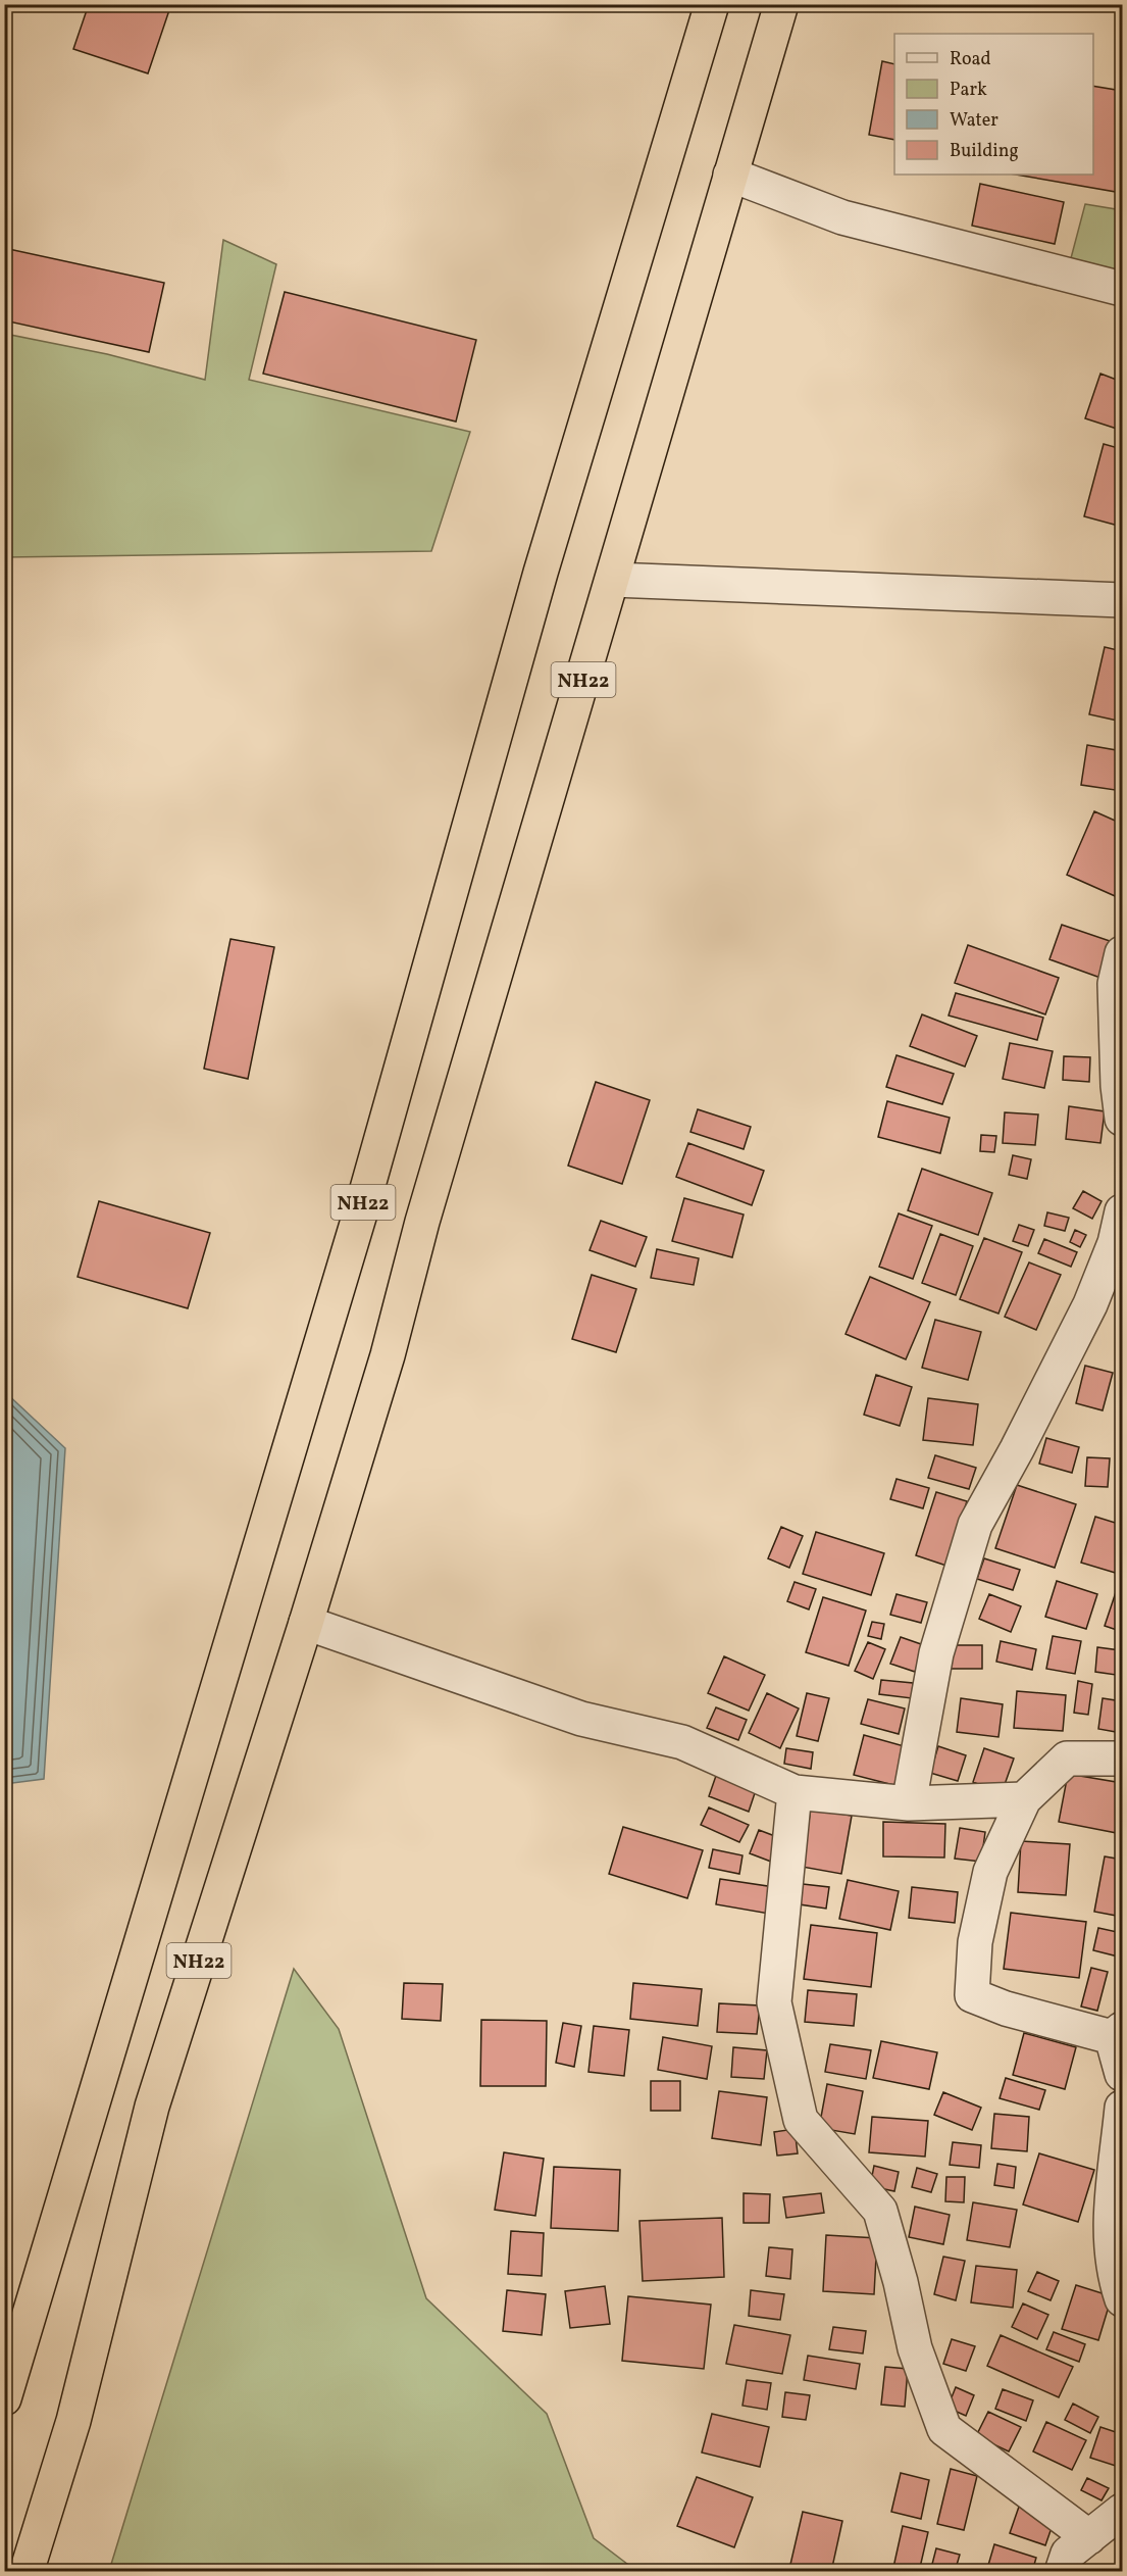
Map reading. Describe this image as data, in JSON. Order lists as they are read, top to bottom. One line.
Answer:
{"streets":{"highway":["NH22"]},"legend":["Road","Park","Water","Building"]}
